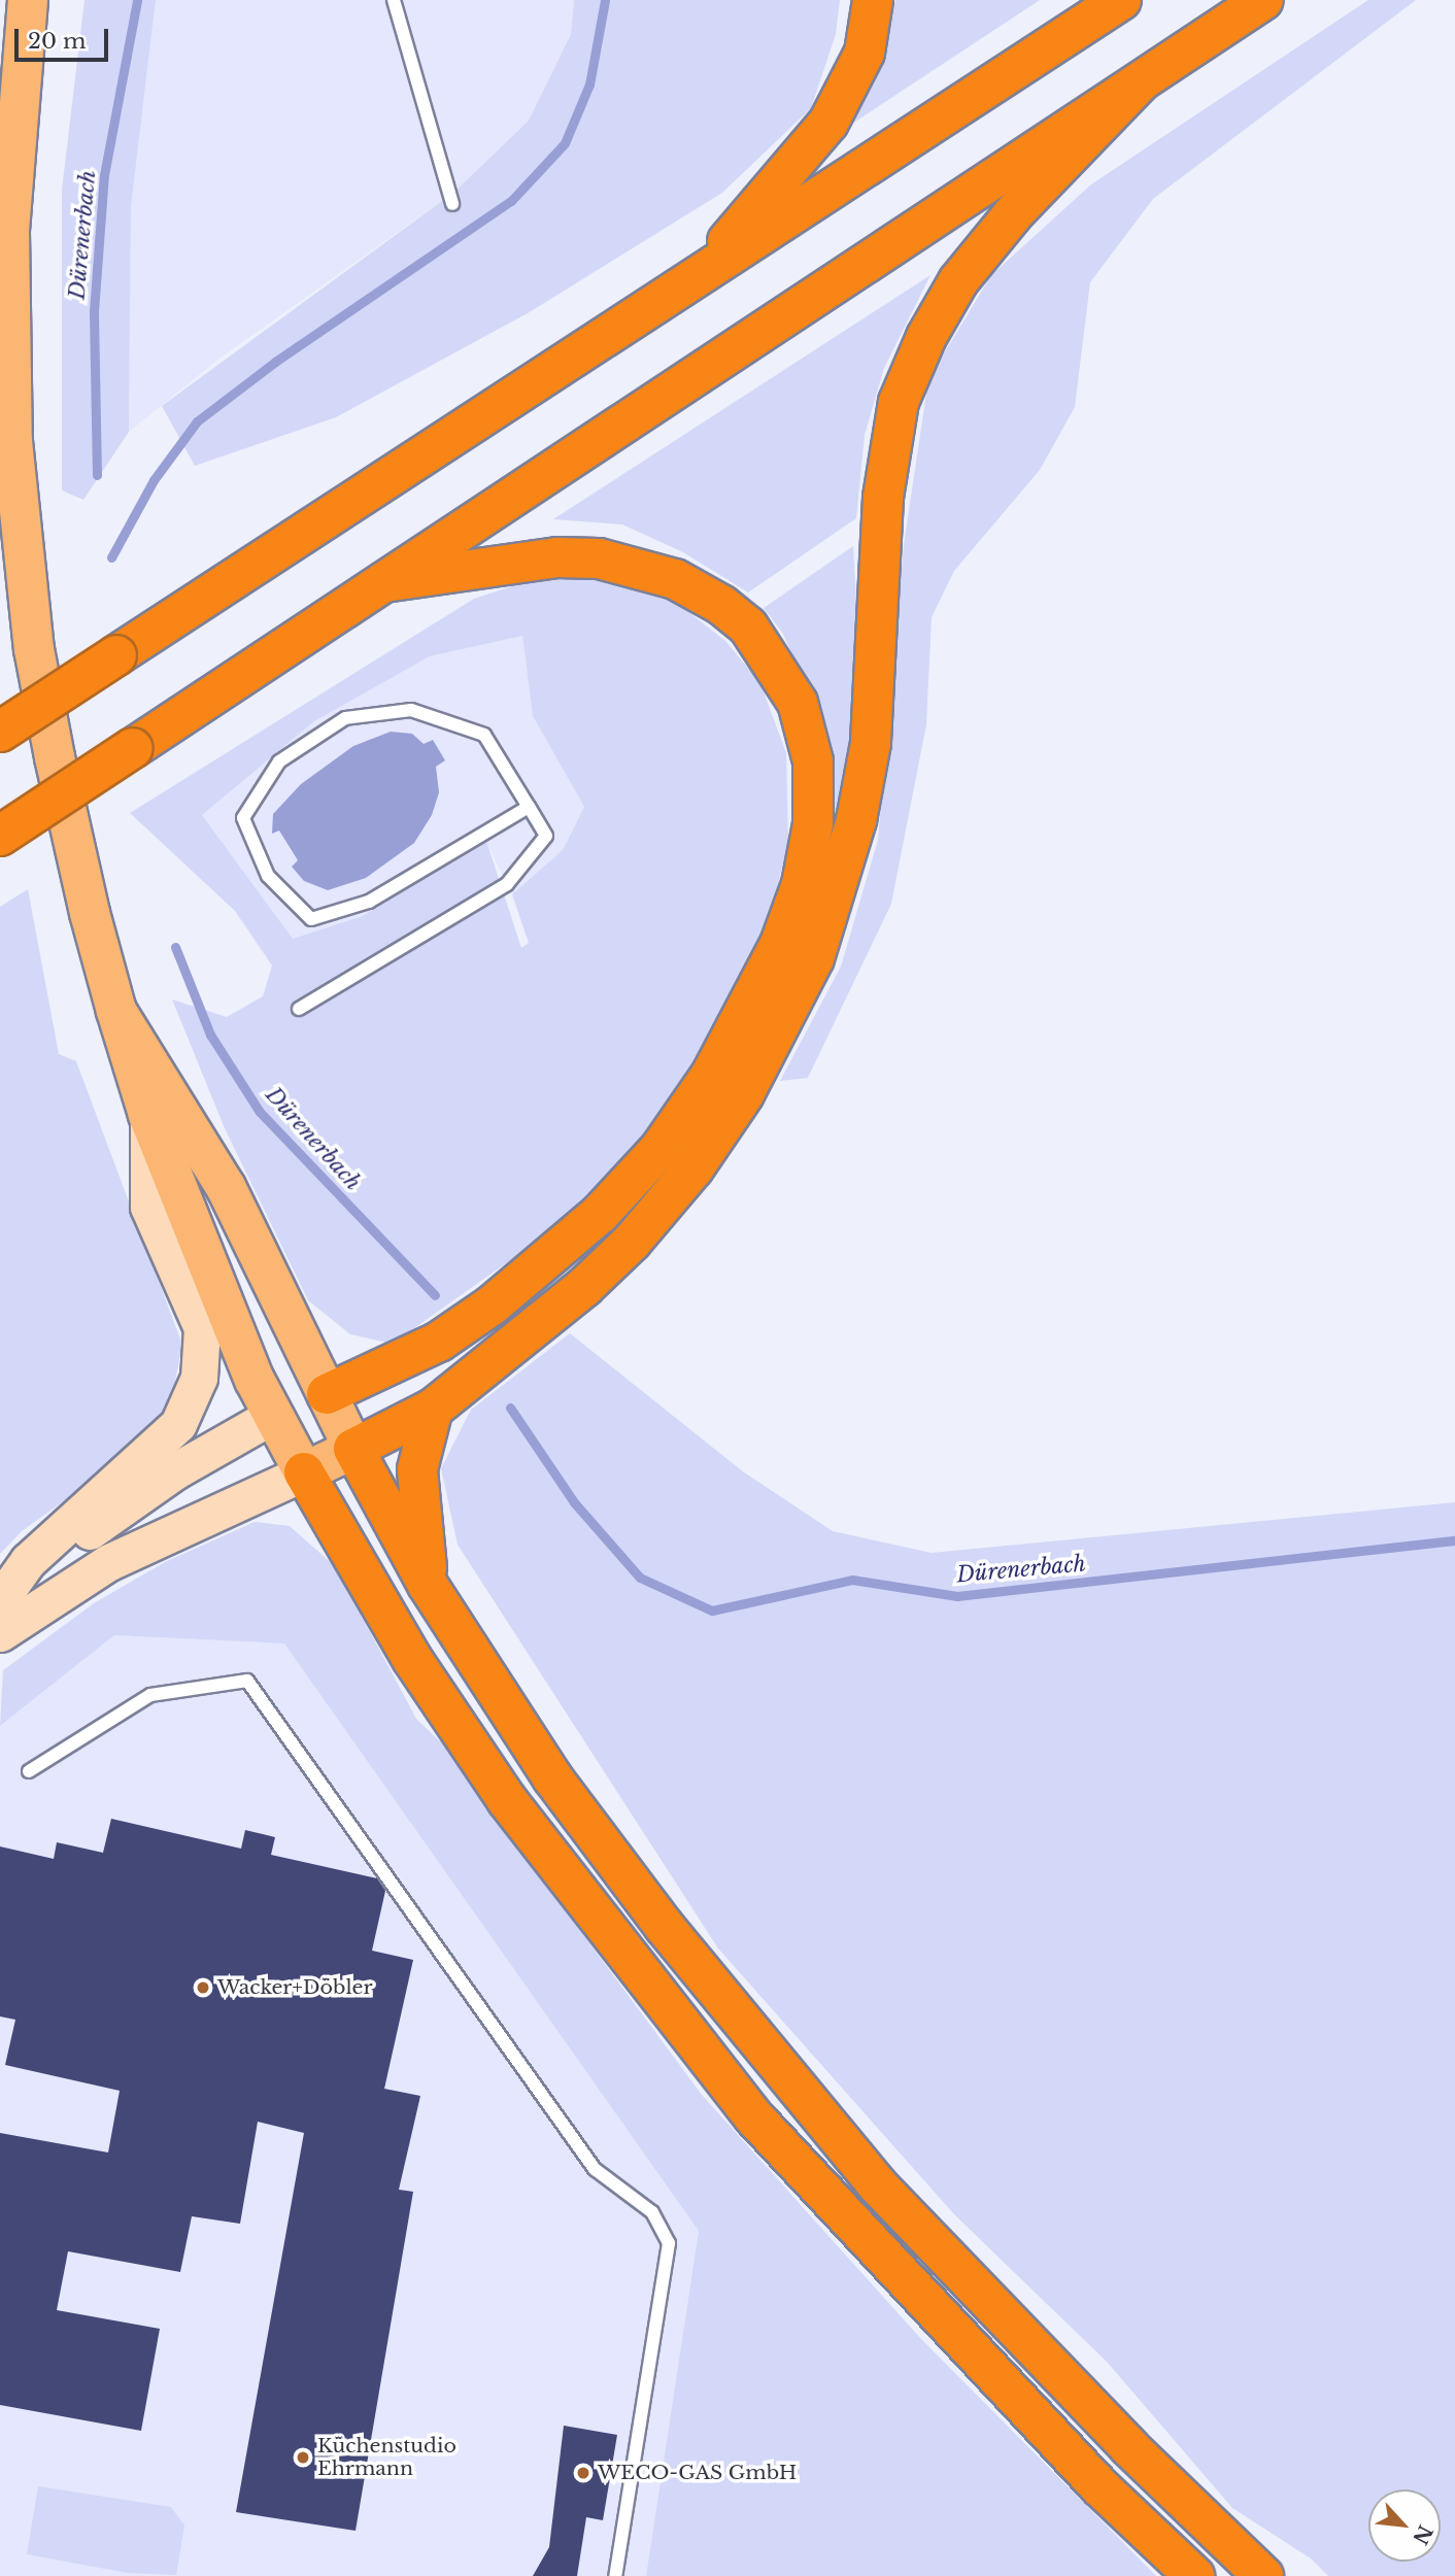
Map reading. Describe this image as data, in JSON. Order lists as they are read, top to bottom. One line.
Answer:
{"water":["Dürenerbach"],"places":["Wacker+Döbler","Küchenstudio Ehrmann","WECO-GAS GmbH"],"scale_bar":"20 m","north":"bottom right"}
